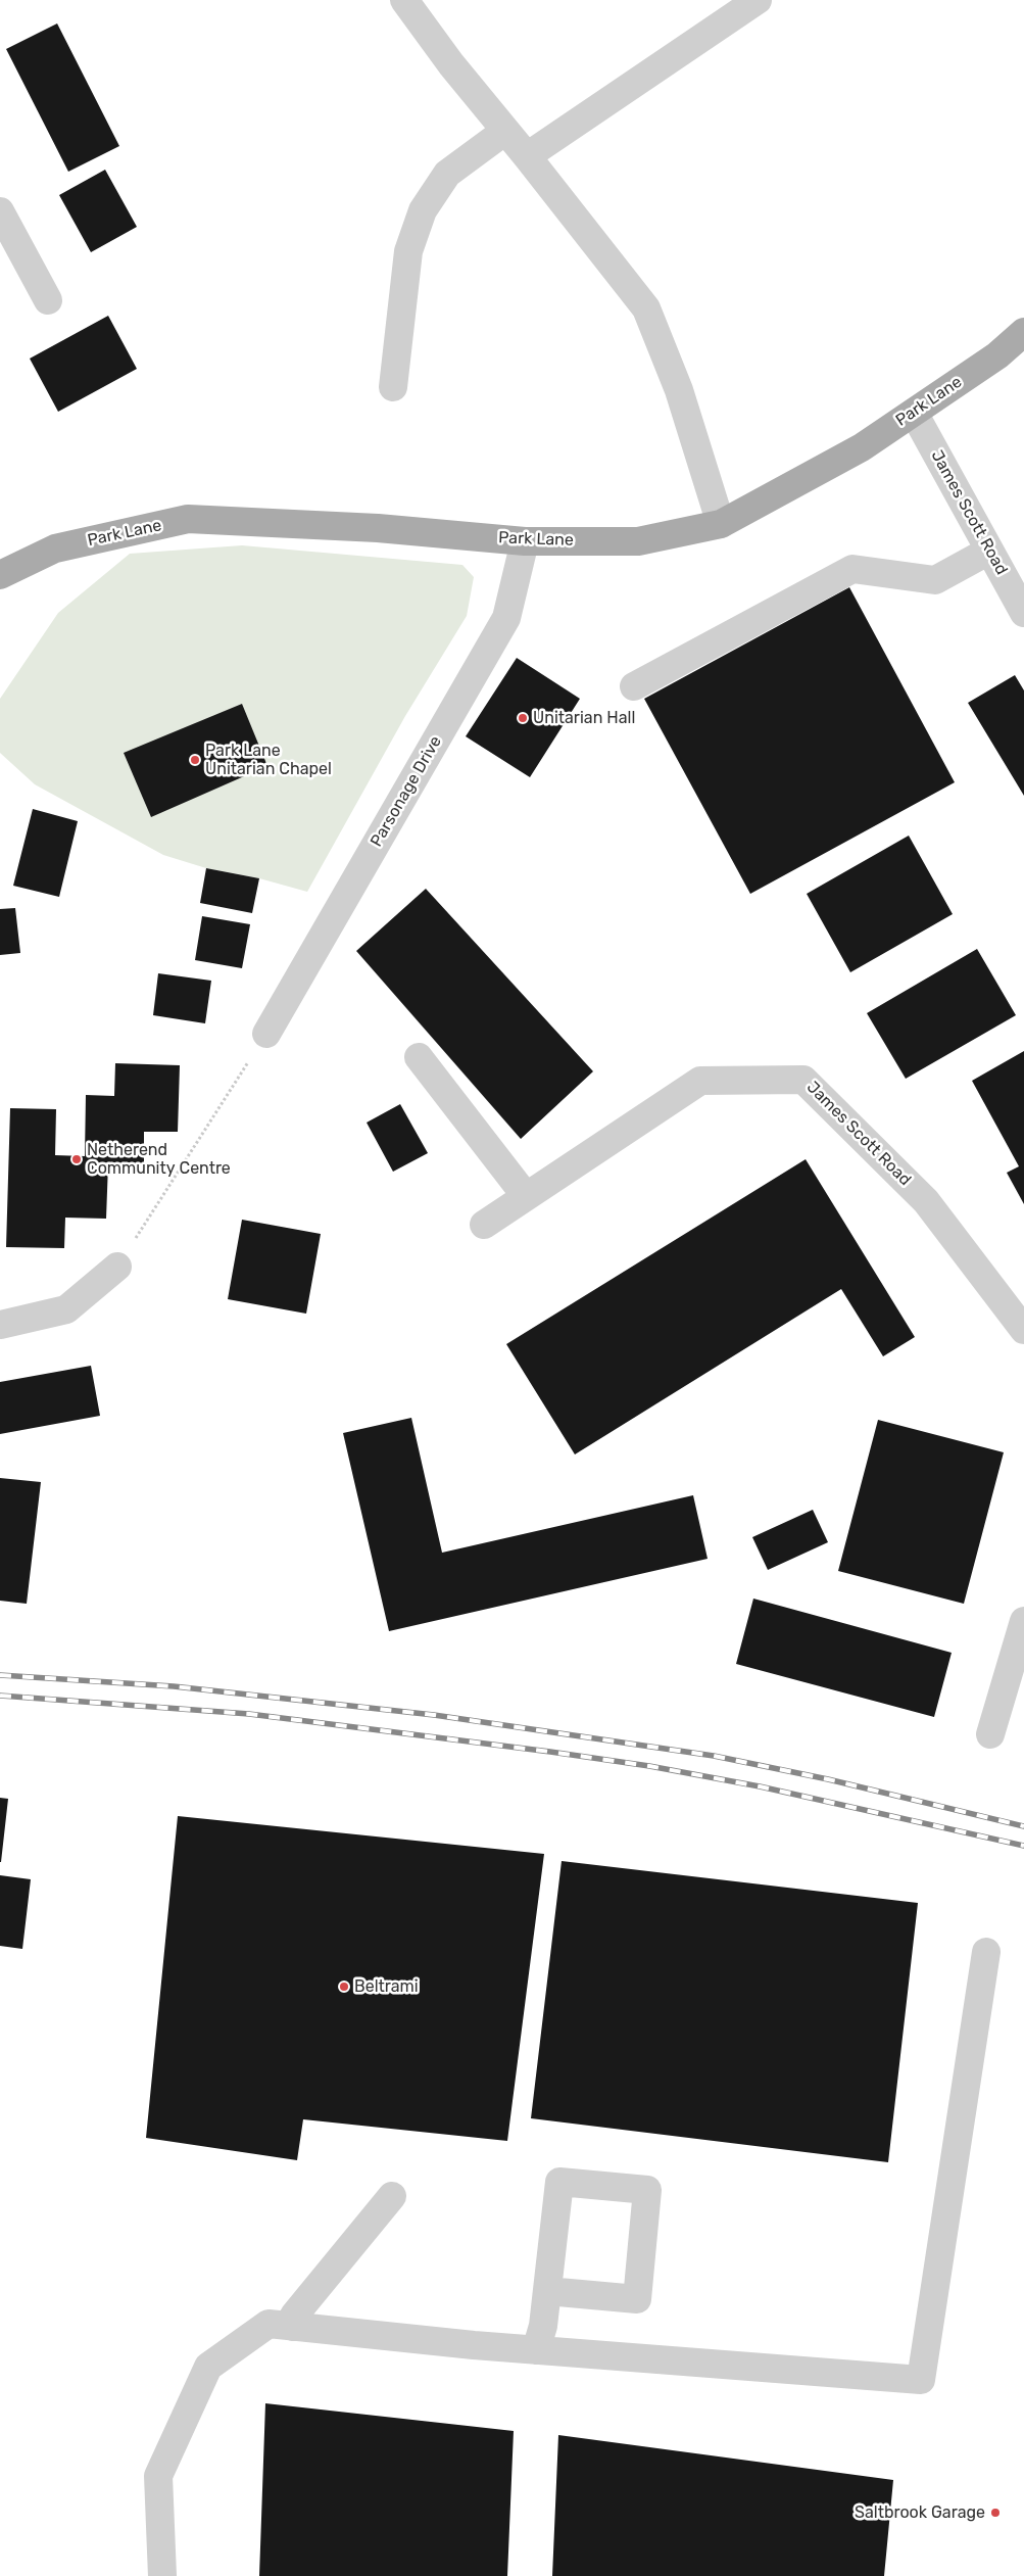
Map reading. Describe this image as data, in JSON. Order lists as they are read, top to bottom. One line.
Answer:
{"streets":{"main road":["Park Lane"],"street":["James Scott Road","Parsonage Drive"]},"crossings":[["Park Lane","James Scott Road"],["Park Lane","Parsonage Drive"]],"places":["Unitarian Hall","Park Lane Unitarian Chapel","Netherend Community Centre","Beltrami","Saltbrook Garage"]}
